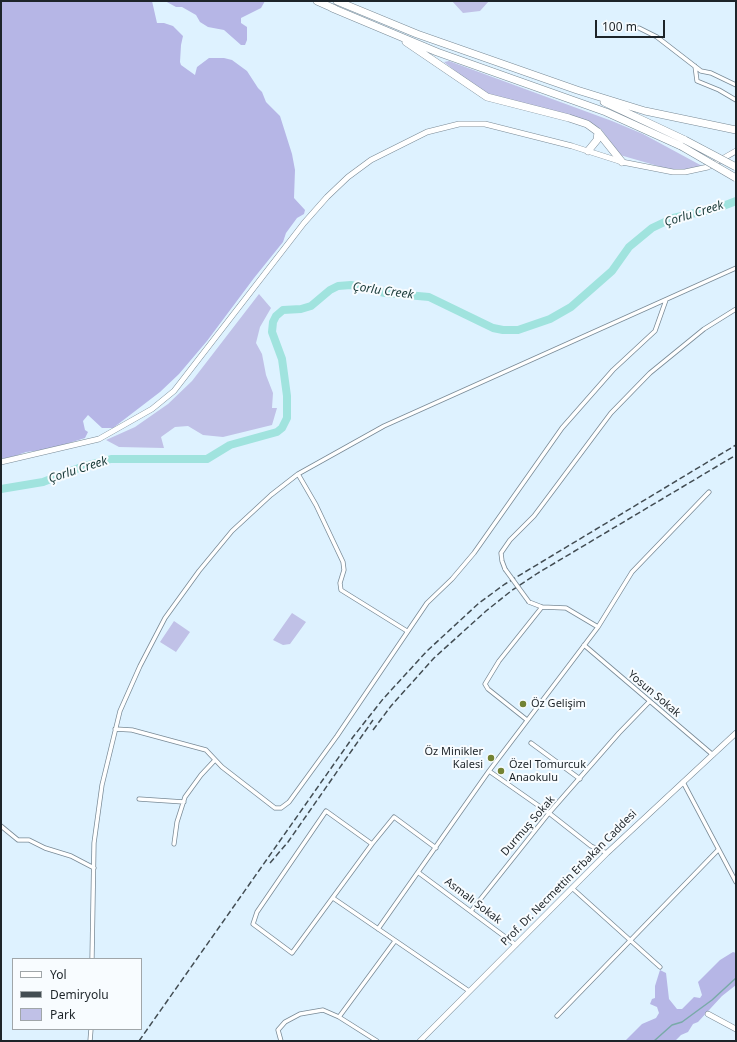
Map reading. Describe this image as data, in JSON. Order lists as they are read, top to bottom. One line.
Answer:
{"streets":{"street":["Yosun Sokak","Durmuş Sokak","Prof. Dr. Necmettin Erbakan Caddesi","Asmalı Sokak"]},"crossings":[["Yosun Sokak","Durmuş Sokak"],["Yosun Sokak","Prof. Dr. Necmettin Erbakan Caddesi"],["Durmuş Sokak","Asmalı Sokak"],["Prof. Dr. Necmettin Erbakan Caddesi","Asmalı Sokak"]],"water":["Çorlu Creek"],"places":["Öz Gelişim","Öz Minikler Kalesi","Özel Tomurcuk Anaokulu"],"legend":["Yol","Demiryolu","Park"],"scale_bar":"100 m"}
